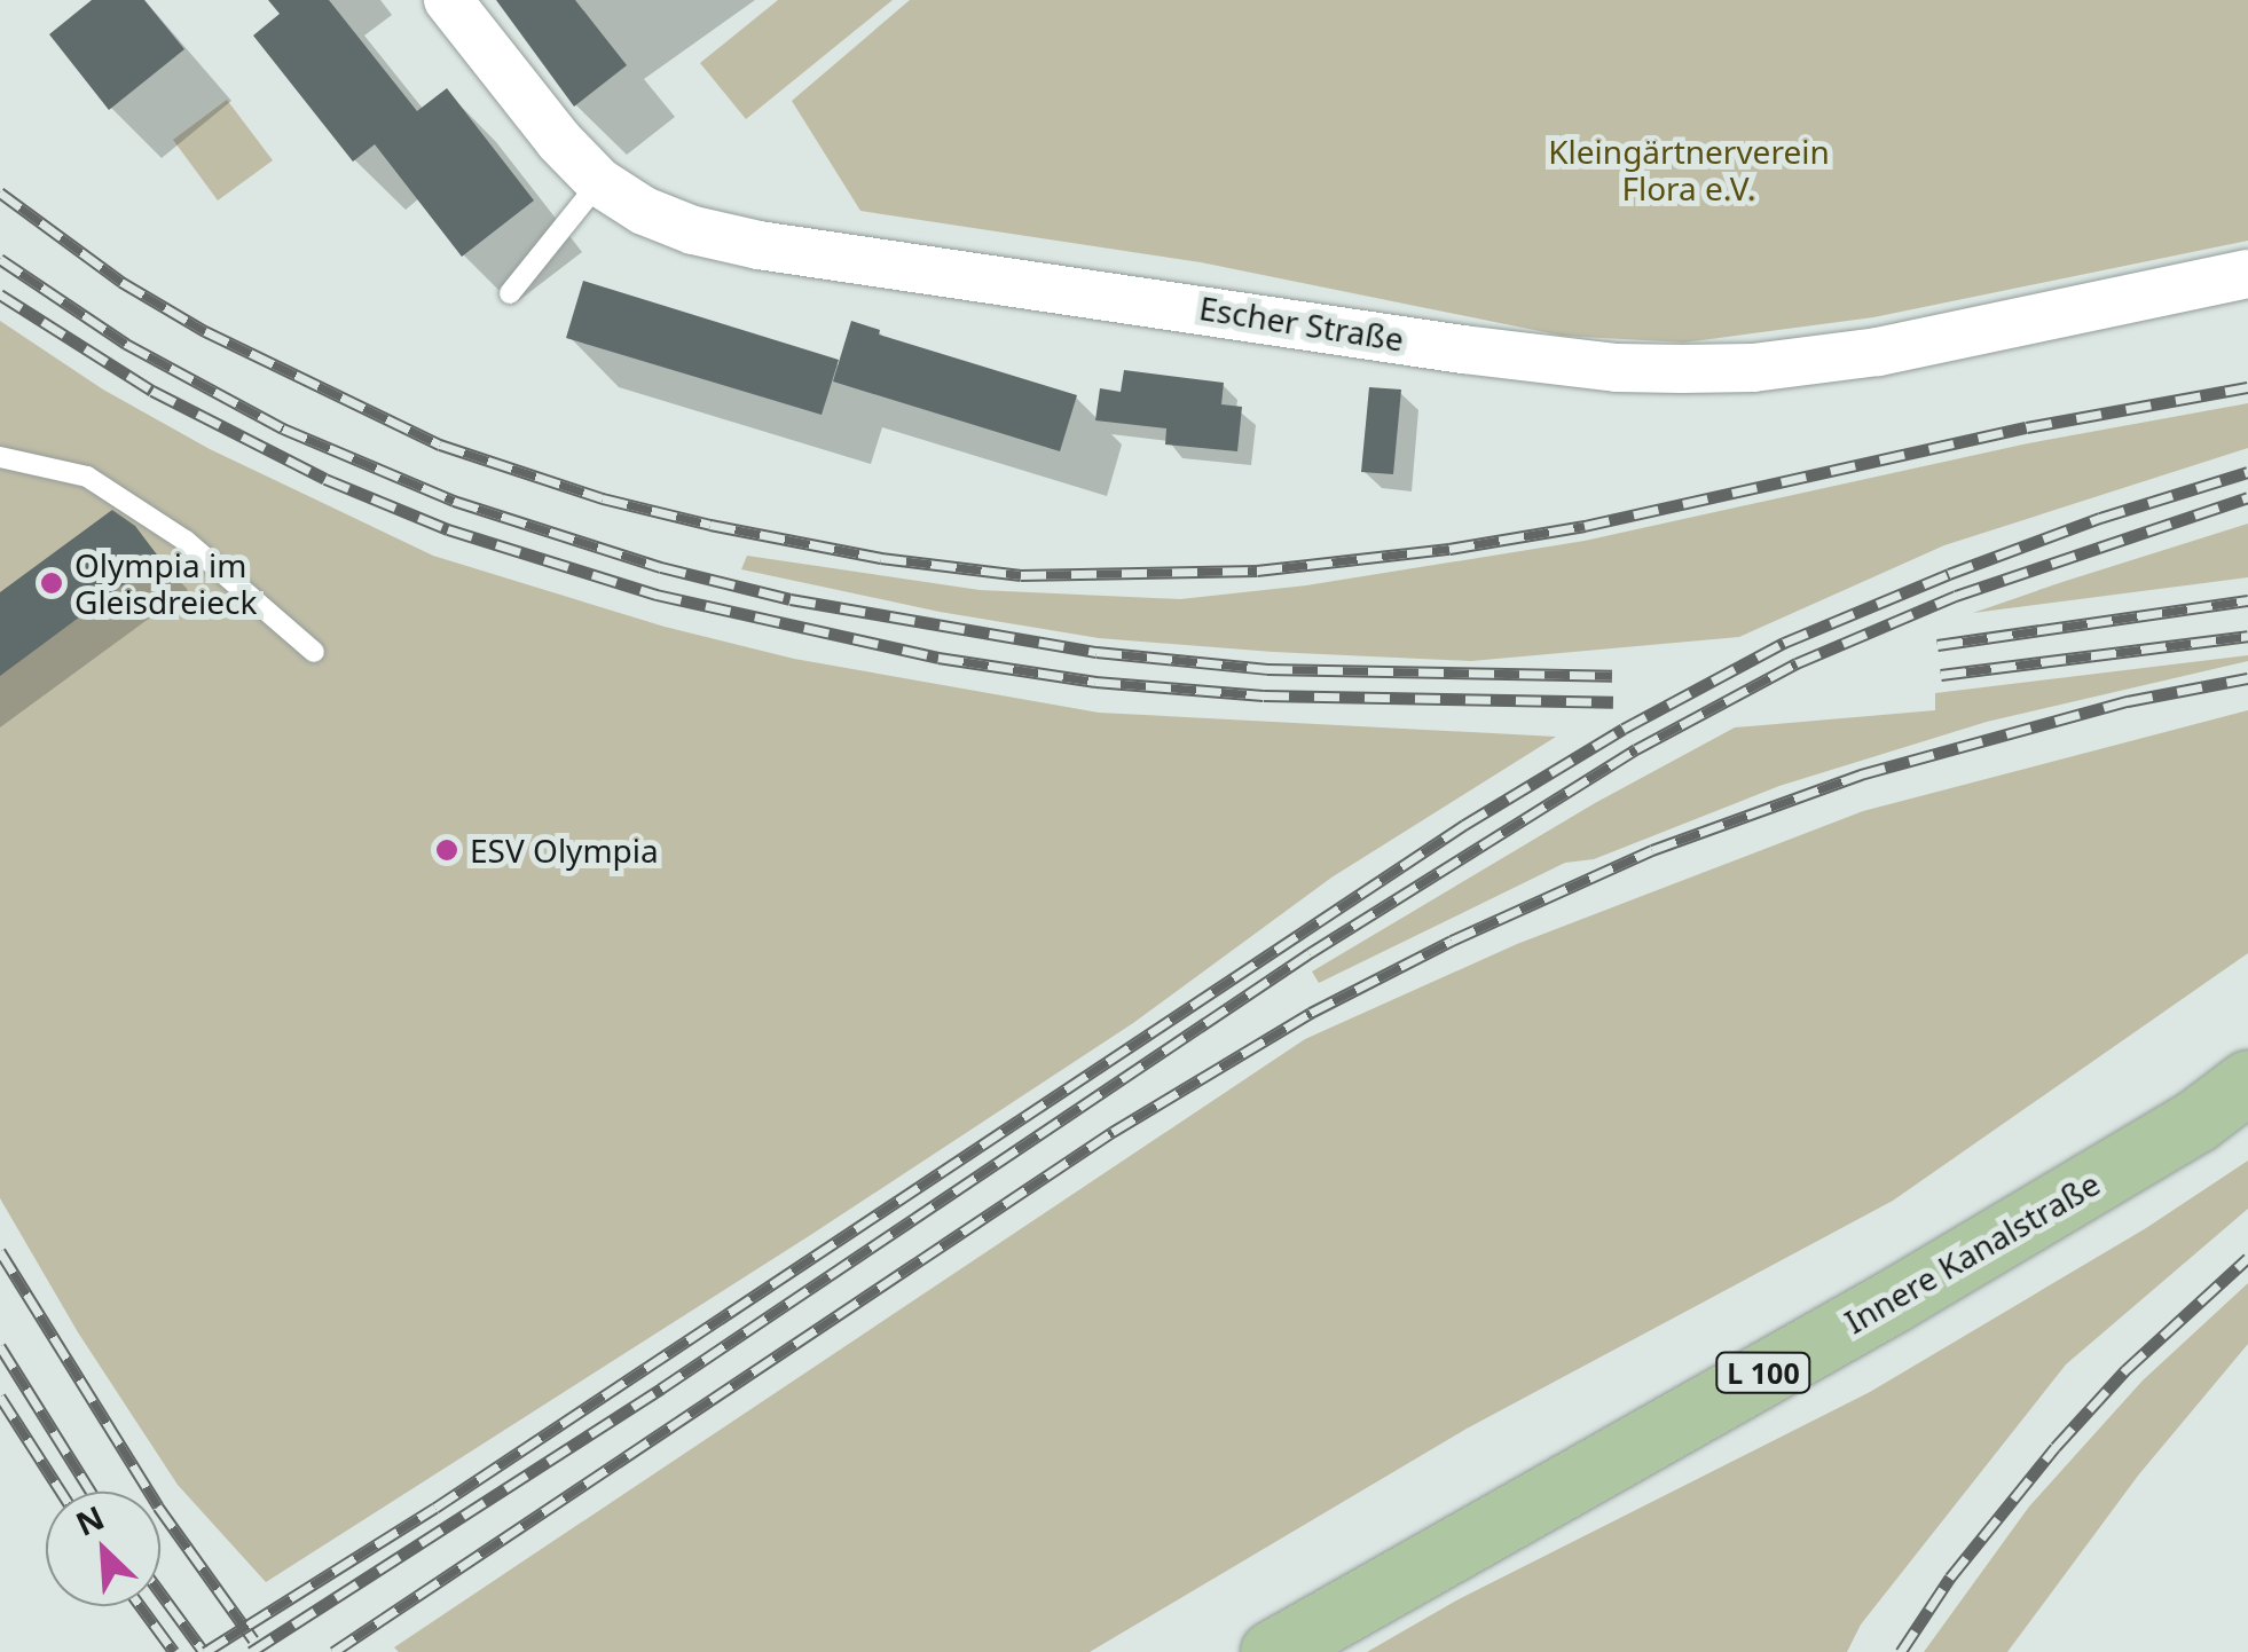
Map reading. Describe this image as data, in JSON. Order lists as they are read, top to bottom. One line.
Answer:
{"streets":{"main road":["Innere Kanalstraße","L 100"],"street":["Escher Straße"]},"parks":["Kleingärtnerverein Flora e.V."],"places":["Olympia im Gleisdreieck","ESV Olympia"],"north":"top left"}
